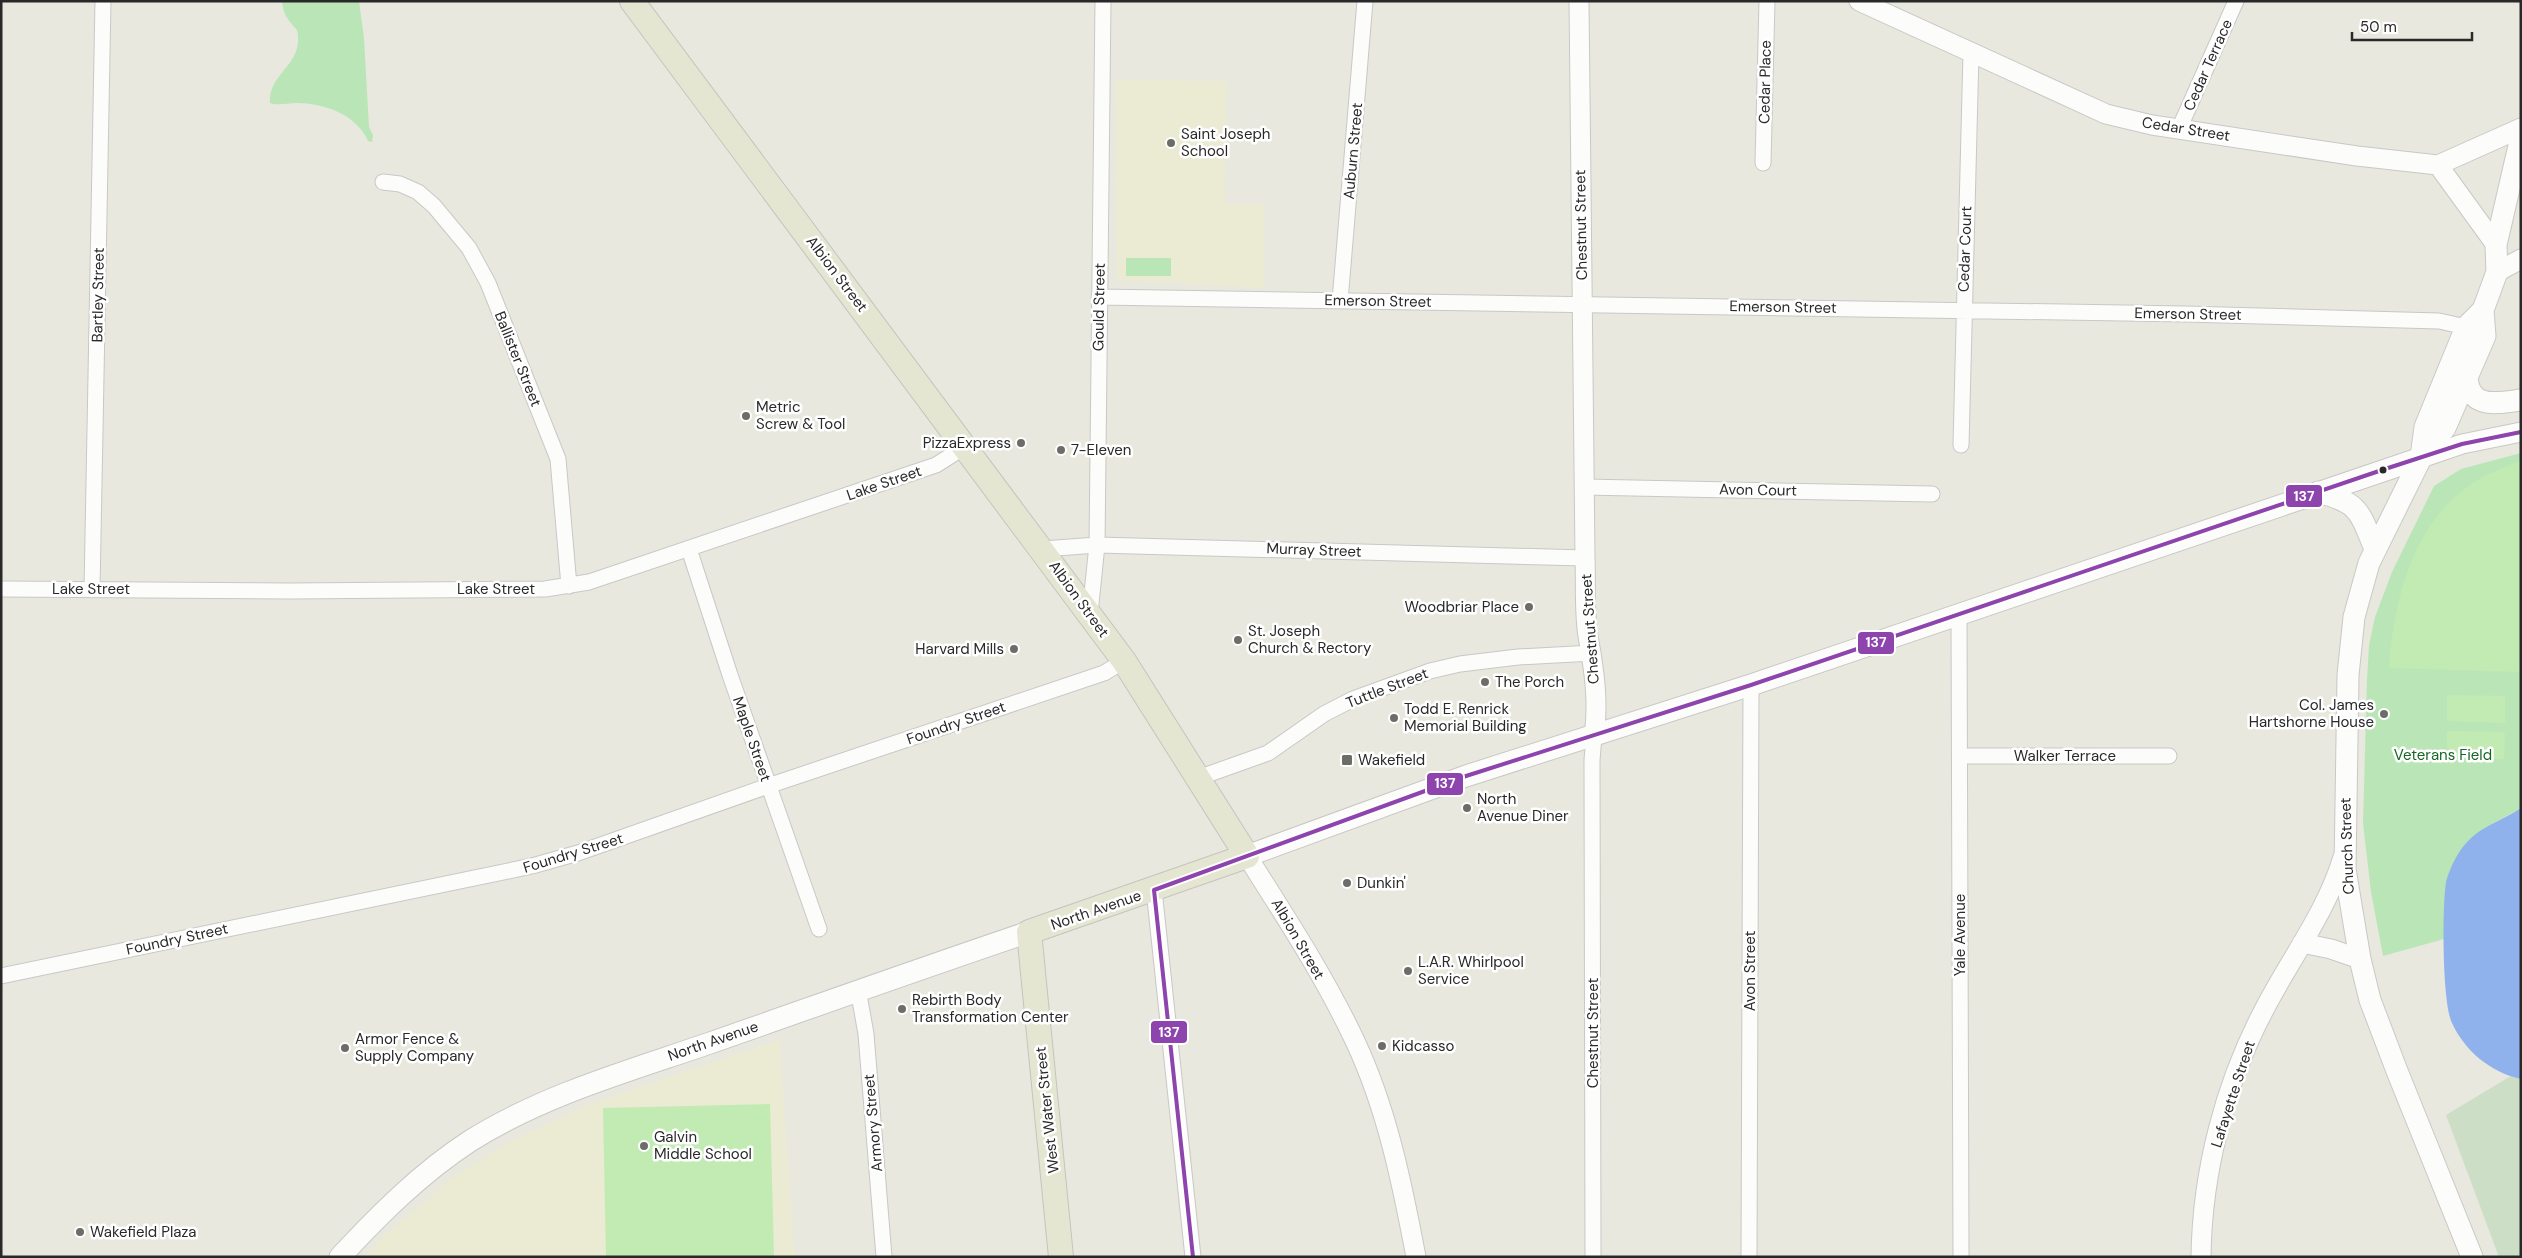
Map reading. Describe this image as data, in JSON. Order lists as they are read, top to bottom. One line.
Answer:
{"streets":{"main road":["Albion Street","Church Street","North Avenue","West Water Street"],"street":["Cedar Terrace","Cedar Place","Cedar Street","Auburn Street","Chestnut Street","Cedar Court","Bartley Street","Emerson Street","Gould Street","Ballister Street","Lake Street","Avon Court","Murray Street","Tuttle Street","Foundry Street","Maple Street","Walker Terrace","Yale Avenue","Avon Street","Lafayette Street","Armory Street"]},"crossings":[["Cedar Terrace","Cedar Street"],["Cedar Street","Cedar Court"],["Auburn Street","Emerson Street"],["Chestnut Street","Emerson Street"],["Chestnut Street","Avon Court"],["Chestnut Street","Murray Street"],["Chestnut Street","Tuttle Street"],["Chestnut Street","North Avenue"],["Cedar Court","Emerson Street"],["Albion Street","Gould Street"],["Albion Street","Lake Street"],["Albion Street","Murray Street"],["Albion Street","Tuttle Street"],["Albion Street","Foundry Street"],["Albion Street","North Avenue"],["Bartley Street","Lake Street"],["Emerson Street","Gould Street"],["Gould Street","Murray Street"],["Ballister Street","Lake Street"],["Lake Street","Maple Street"],["Foundry Street","Maple Street"],["Walker Terrace","Yale Avenue"],["Church Street","North Avenue"],["Church Street","Lafayette Street"],["North Avenue","Yale Avenue"],["North Avenue","Avon Street"],["North Avenue","West Water Street"],["North Avenue","Armory Street"]],"parks":["Veterans Field"],"places":{"other":["Saint Joseph School","Metric Screw & Tool","PizzaExpress","7-Eleven","Woodbriar Place","St. Joseph Church & Rectory","Harvard Mills","The Porch","Col. James Hartshorne House","Todd E. Renrick Memorial Building","North Avenue Diner","Dunkin'","L.A.R. Whirlpool Service","Rebirth Body Transformation Center","Kidcasso","Armor Fence & Supply Company","Galvin Middle School","Wakefield Plaza"],"transit":["Wakefield"]},"lines":["transit line 137"],"scale_bar":"50 m"}
